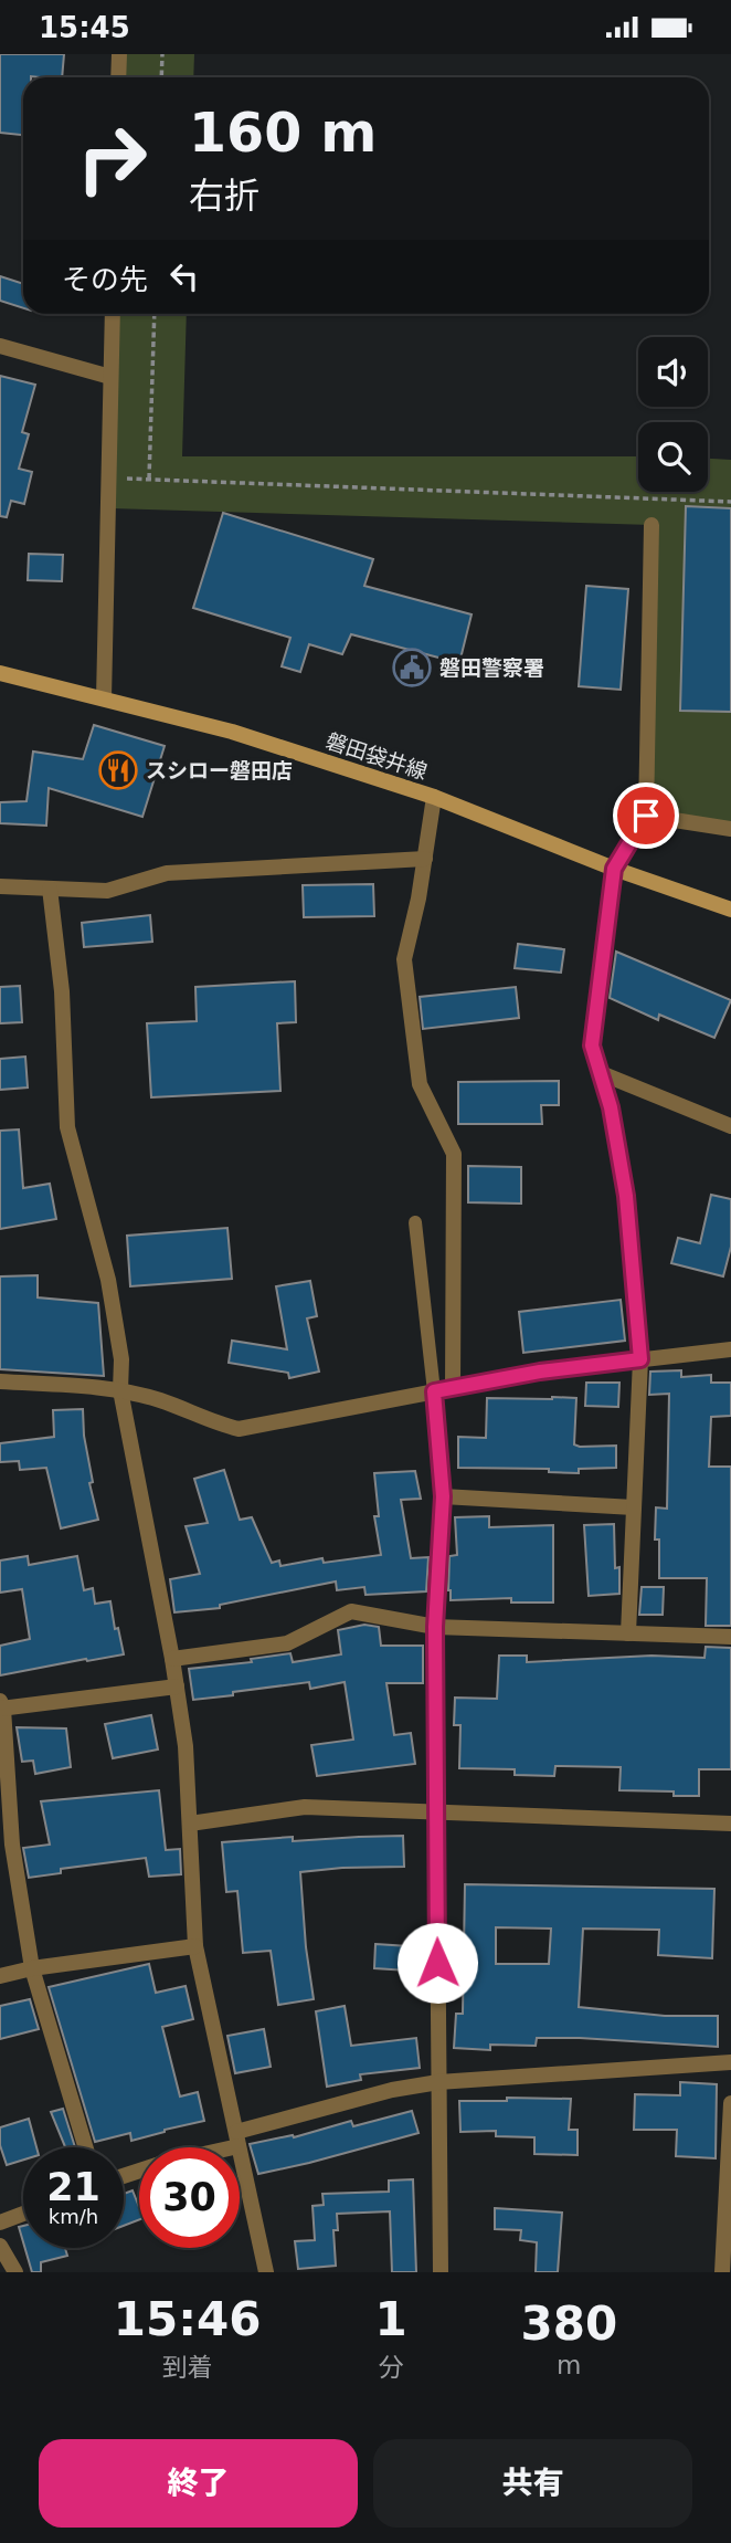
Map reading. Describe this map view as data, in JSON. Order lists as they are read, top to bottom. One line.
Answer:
{"streets":{"main road":["磐田袋井線"]},"places":{"public building":["磐田警察署"],"restaurant":["スシロー磐田店"]},"page":{"status":"15:45","turn":["160 m","右折"],"then":"その先","speed":"21 km/h","limit":"30","eta":["15:46","到着","1","分","380","m"],"buttons":["終了","共有"]}}
